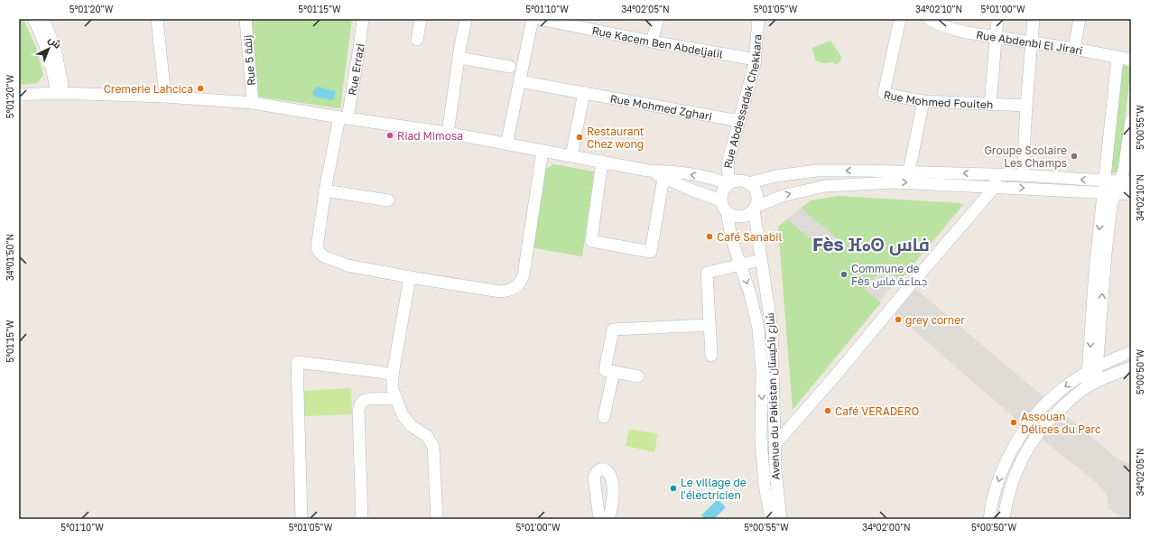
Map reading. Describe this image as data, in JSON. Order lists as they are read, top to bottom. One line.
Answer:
{"streets":{"street":["Rue Kacem Ben Abdeljalil","Rue Abdenbi El Jirari","Rue 5 زنقة","Rue Errazi","Rue Mohmed Fouiteh","Rue Abdessadak Chekkara","Rue Mohmed Zghari","Avenue du Pakistan شارع باكيستان"]},"crossings":[["Rue Kacem Ben Abdeljalil","Rue Abdessadak Chekkara"],["Rue Abdessadak Chekkara","Rue Mohmed Zghari"],["Rue Abdessadak Chekkara","Avenue du Pakistan شارع باكيستان"]],"districts":["Fès ⴼⴰⵙ فاس"],"places":["Cremerie Lahcica","Riad Mimosa","Restaurant Chez wong","Groupe Scolaire Les Champs","Café Sanabil","Commune de Fès جماعة فاس","grey corner","Café VERADERO","Assouan Délices du Parc","Le village de l'électricien"],"north":"top right","coordinates":["5°01'20\"W","5°01'15\"W","5°01'10\"W","34°02'05\"N","5°01'05\"W","34°02'10\"N","5°01'00\"W","5°00'55\"W","34°01'50\"N","5°00'50\"W","34°02'00\"N"]}
